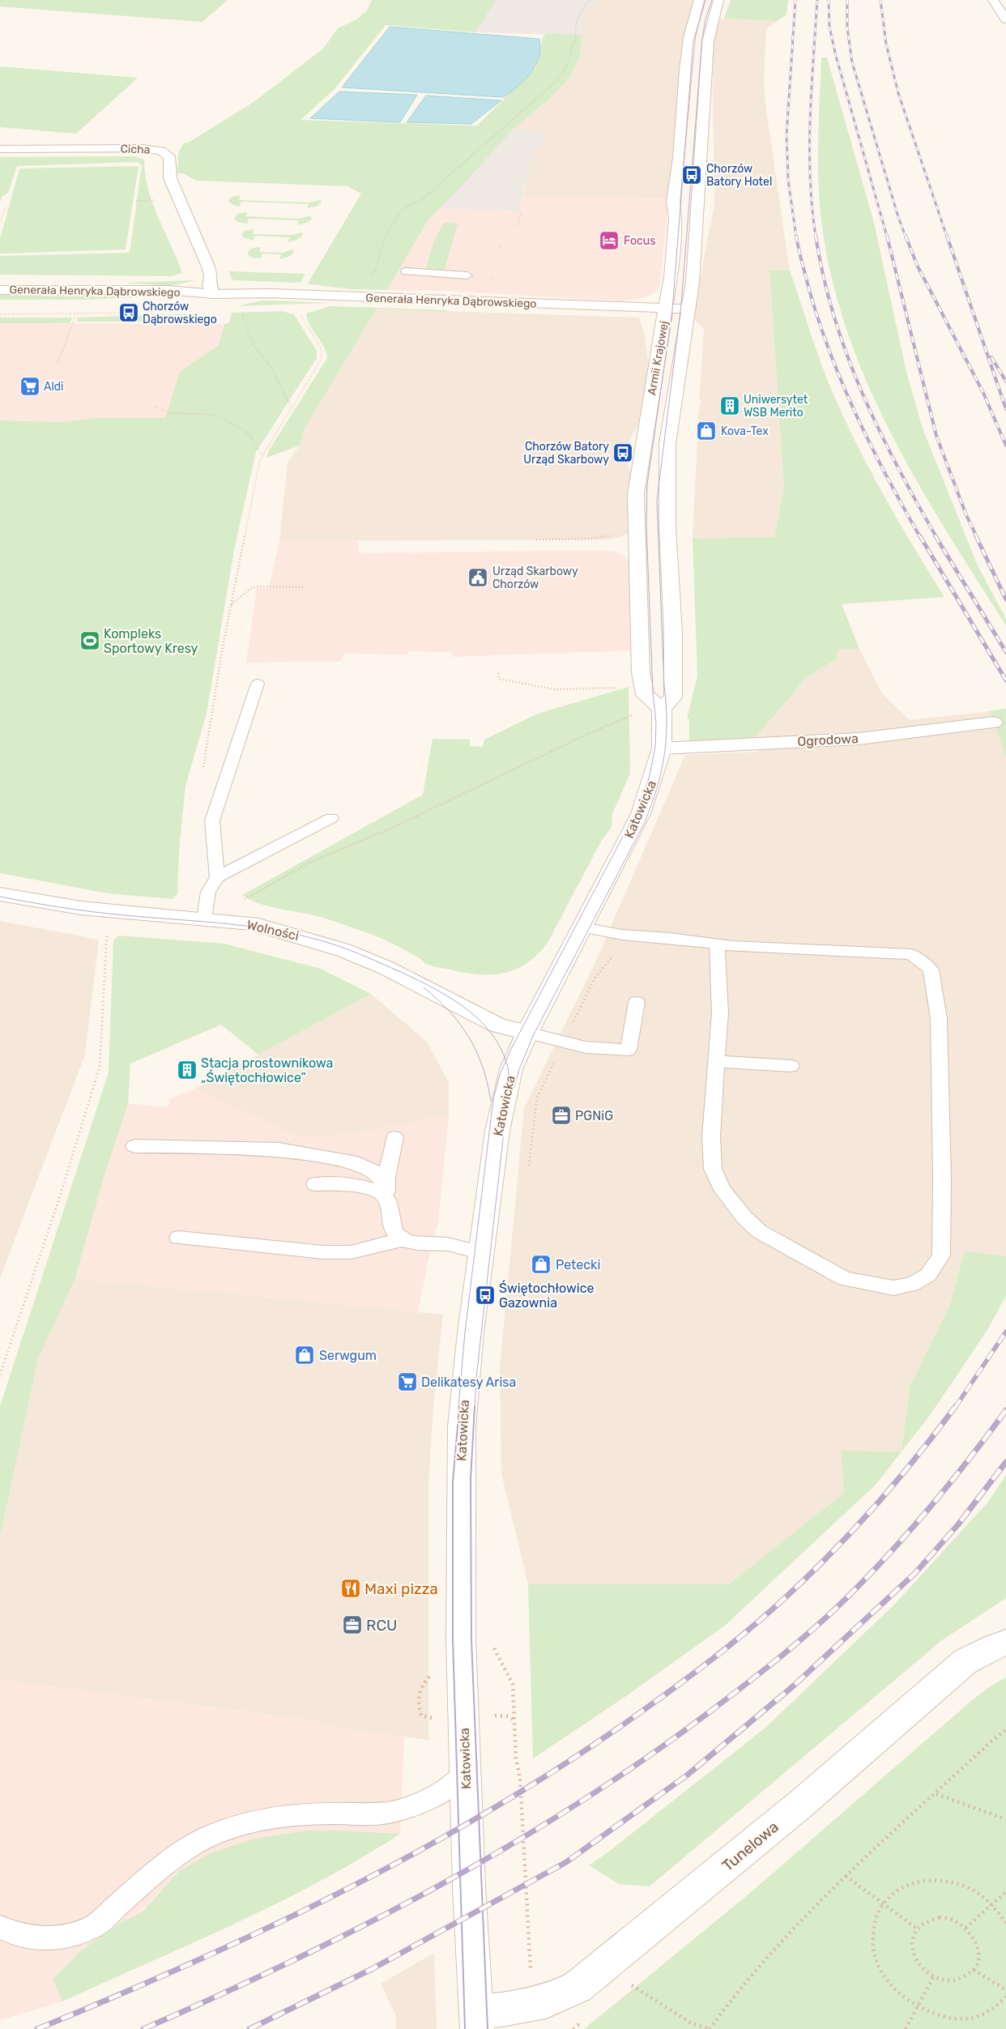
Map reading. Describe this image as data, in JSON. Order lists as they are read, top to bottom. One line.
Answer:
{"streets":{"street":["Cicha","Generała Henryka Dąbrowskiego","Armii Krajowej","Ogrodowa","Katowicka","Wolności","Tunelowa"]},"crossings":[["Cicha","Generała Henryka Dąbrowskiego"],["Generała Henryka Dąbrowskiego","Armii Krajowej"],["Ogrodowa","Katowicka"],["Katowicka","Wolności"],["Katowicka","Tunelowa"]],"places":{"bus stop":["Chorzów Batory Hotel","Chorzów Dąbrowskiego","Chorzów Batory Urząd Skarbowy","Świętochłowice Gazownia"],"hotel":["Focus"],"supermarket":["Aldi","Delikatesy Arisa"],"building":["Uniwersytet WSB Merito","Stacja prostownikowa „Świętochłowice”"],"shop":["Kova-Tex","Petecki","Serwgum"],"public building":["Urząd Skarbowy Chorzów"],"sports":["Kompleks Sportowy Kresy"],"office":["PGNiG","RCU"],"restaurant":["Maxi pizza"]}}
